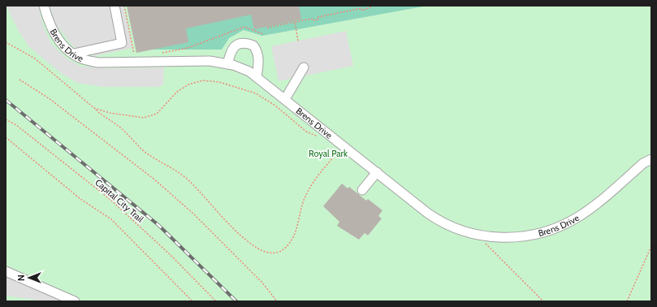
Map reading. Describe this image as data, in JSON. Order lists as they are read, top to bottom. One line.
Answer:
{"streets":{"street":["Brens Drive"],"path":["Capital City Trail"]},"parks":["Royal Park"],"north":"left"}
